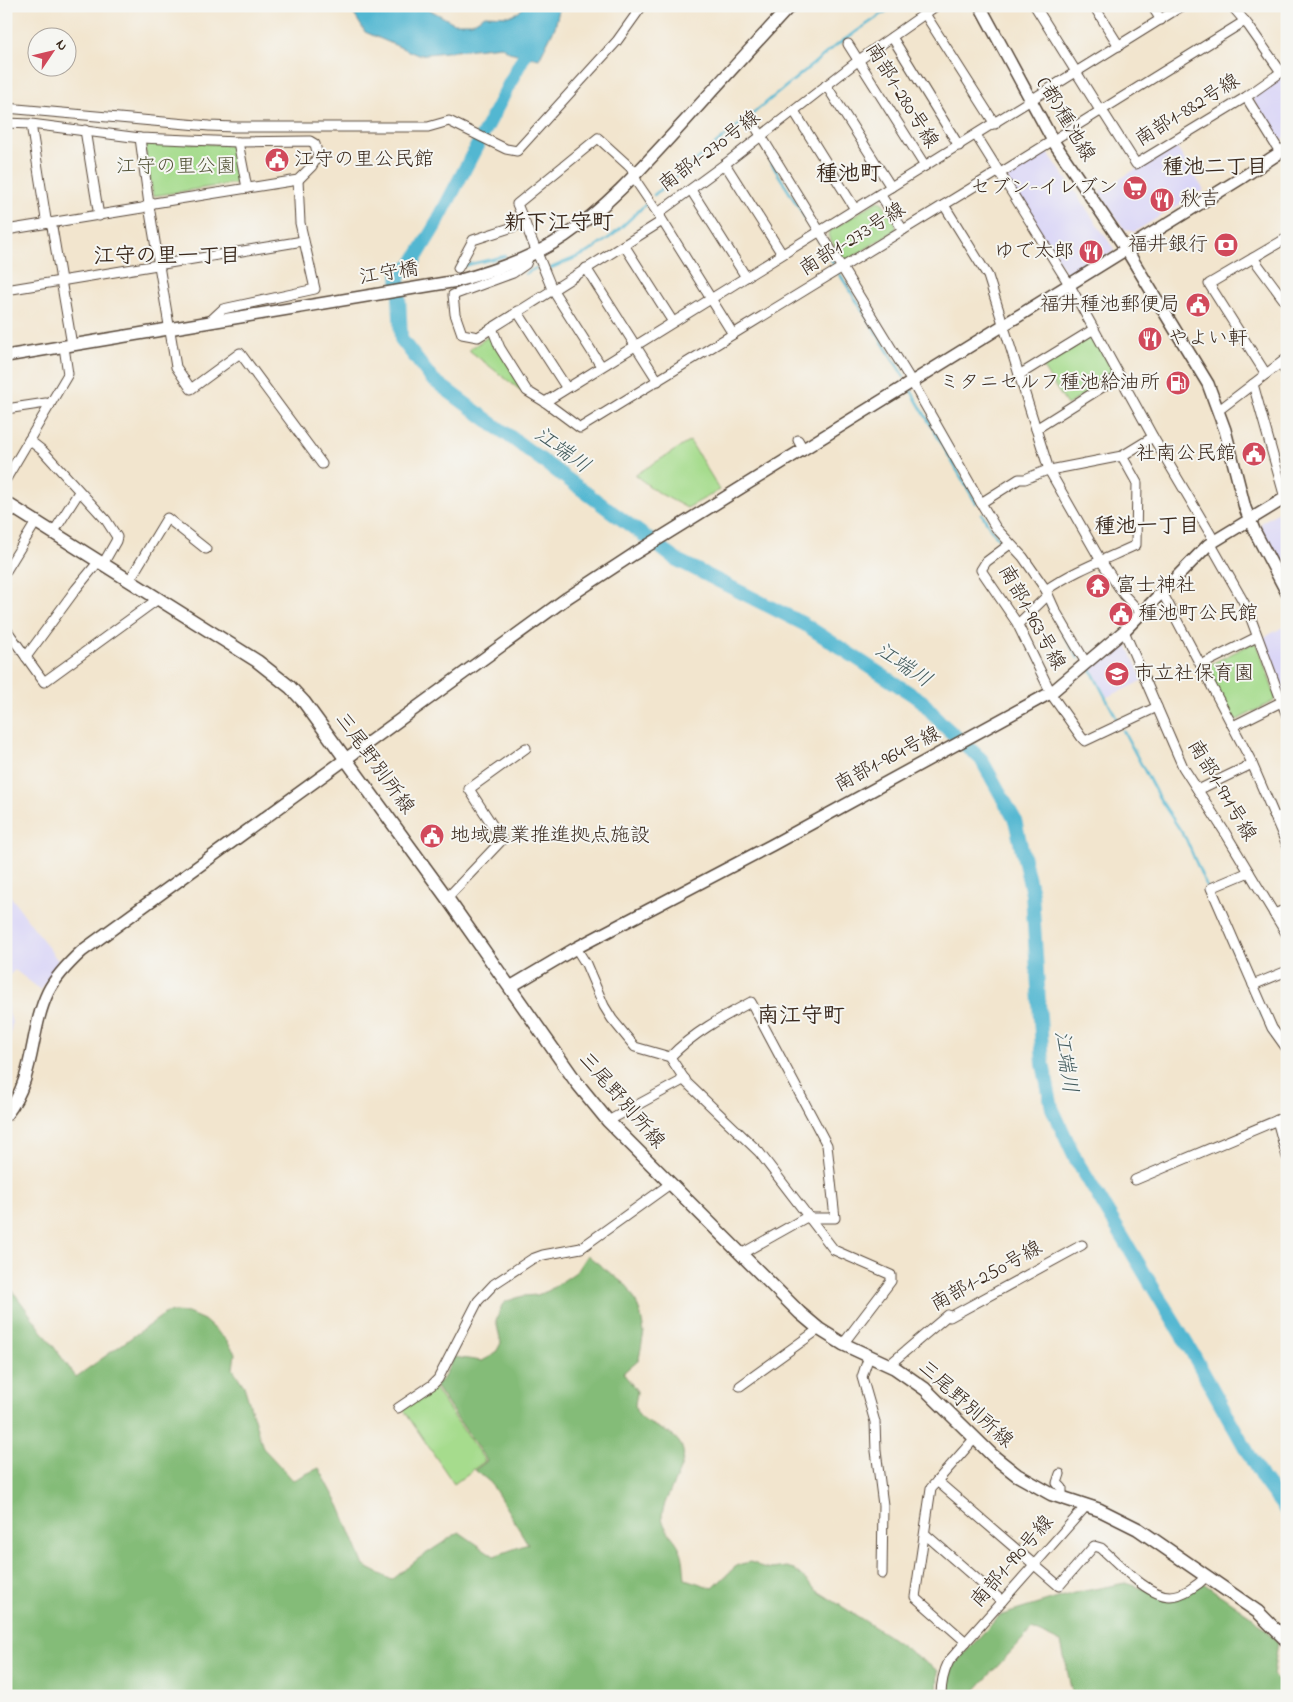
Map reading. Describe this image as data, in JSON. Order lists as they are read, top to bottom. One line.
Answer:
{"streets":{"main road":["三尾野別所線"],"street":["南部1-280号線","南部1-882号線","(都)種池線","南部1-270号線","南部1-273号線","江守橋","南部1-963号線","南部1-964号線","南部1-971号線","南部1-250号線","南部1-990号線"]},"crossings":[["南部1-280号線","南部1-270号線"],["南部1-882号線","南部1-273号線"],["(都)種池線","南部1-273号線"],["(都)種池線","南部1-964号線"],["南部1-270号線","南部1-273号線"],["南部1-270号線","江守橋"],["南部1-963号線","南部1-964号線"],["南部1-963号線","南部1-971号線"],["南部1-964号線","三尾野別所線"],["南部1-964号線","南部1-971号線"],["三尾野別所線","南部1-250号線"],["三尾野別所線","南部1-990号線"]],"districts":["種池二丁目","種池町","新下江守町","江守の里一丁目","種池一丁目","南江守町"],"water":["江端川"],"parks":["江守の里公園"],"places":{"public building":["江守の里公民館","福井種池郵便局","社南公民館","種池町公民館","地域農業推進拠点施設"],"supermarket":["セブン-イレブン"],"restaurant":["秋吉","ゆで太郎","やよい軒"],"bank":["福井銀行"],"fuel station":["ミタニセルフ種池給油所"],"temple":["富士神社"],"school or university":["市立社保育園"]},"north":"top right"}
